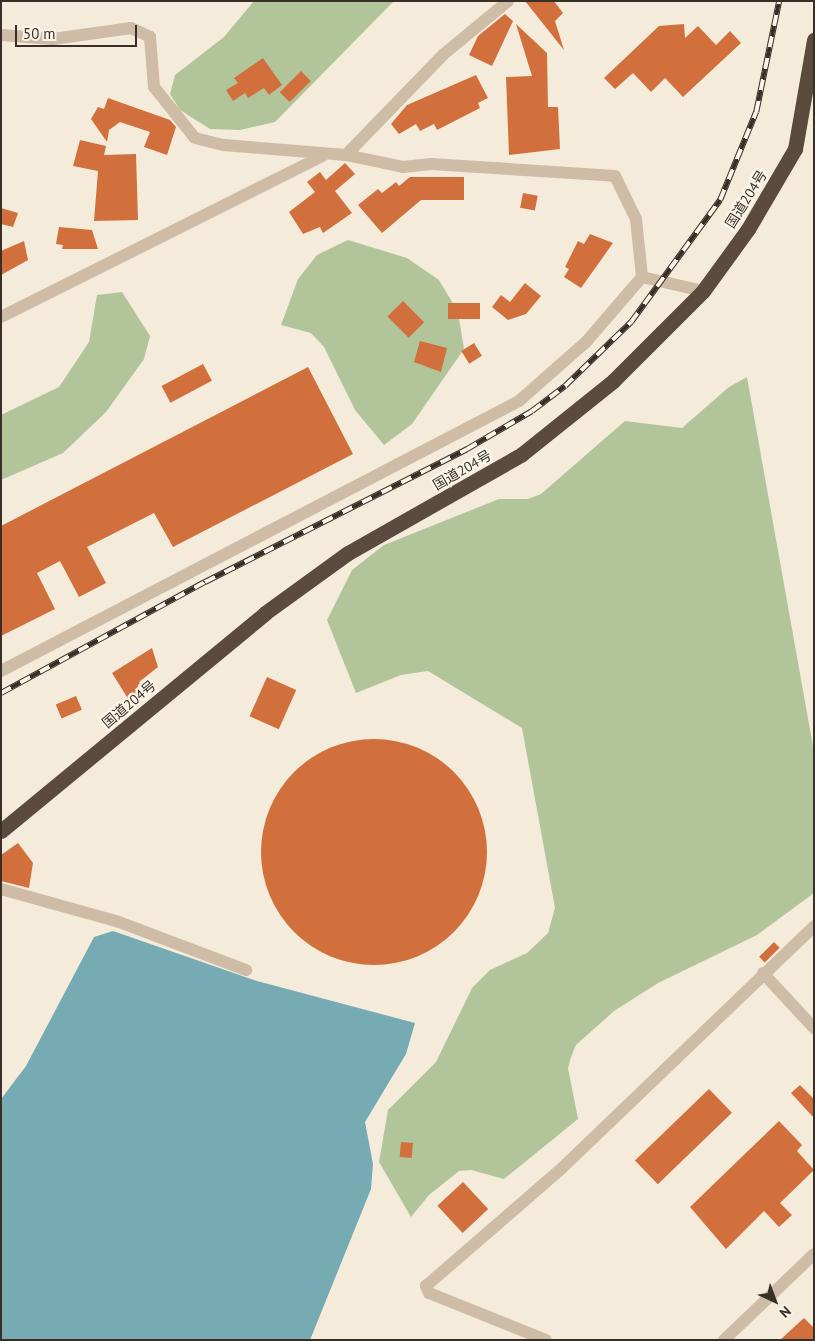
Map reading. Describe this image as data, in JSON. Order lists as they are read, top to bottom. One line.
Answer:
{"streets":{"highway":["国道204号"]},"scale_bar":"50 m","north":"bottom right"}
